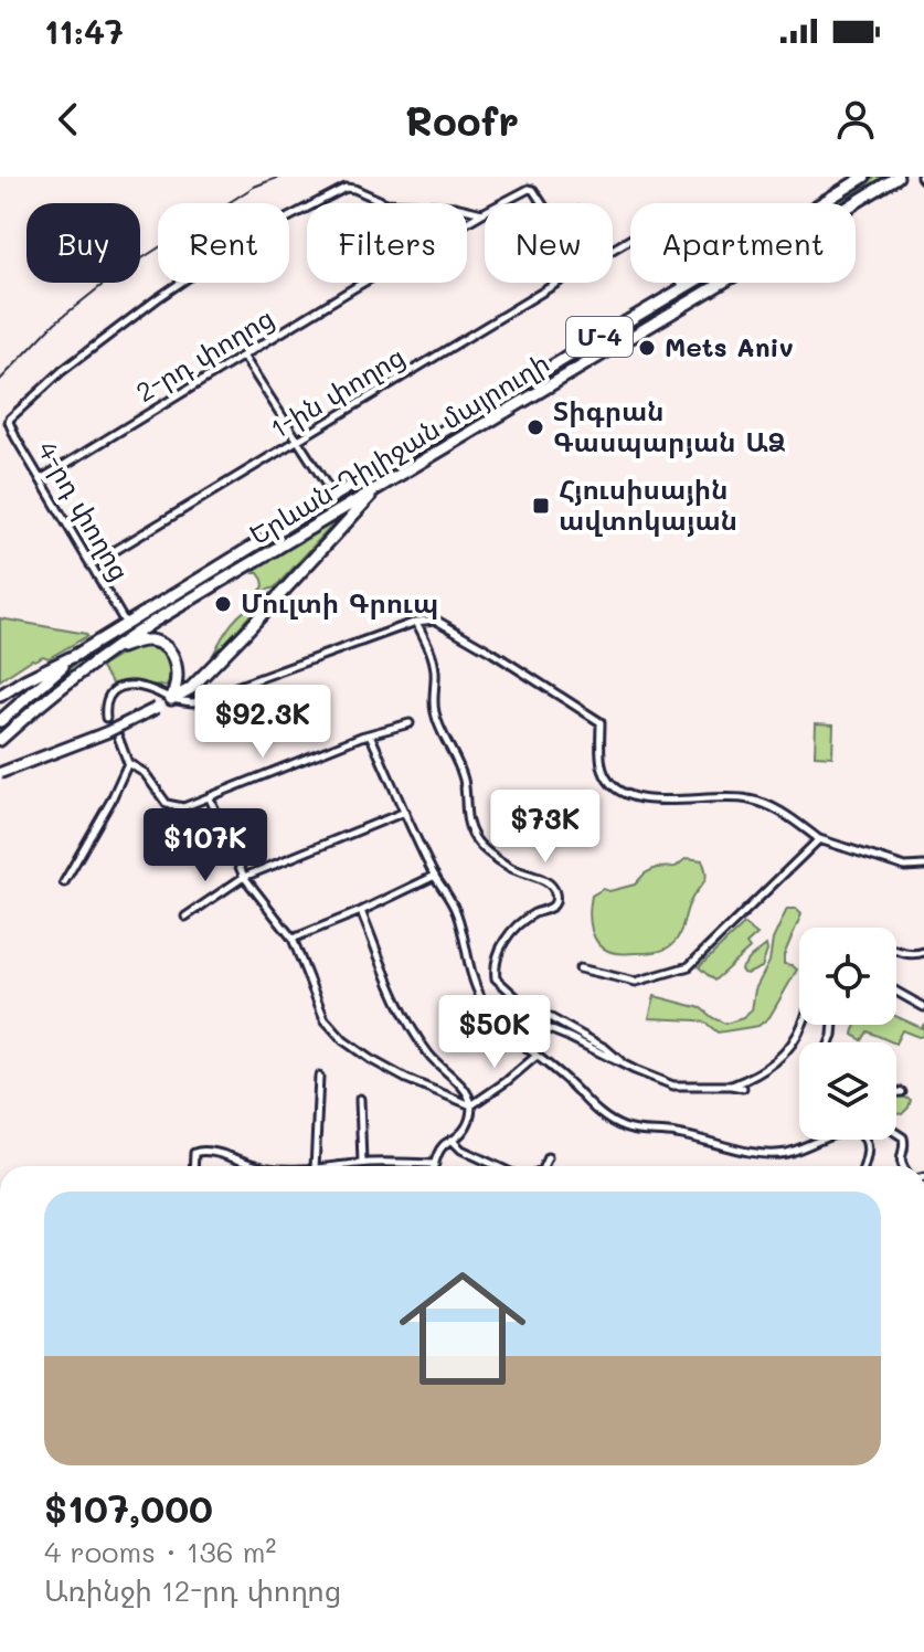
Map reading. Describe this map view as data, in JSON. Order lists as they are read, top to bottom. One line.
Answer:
{"streets":{"highway":["Մ-4","Երևան-Դիլիջան մայրուղի"],"street":["2-րդ փողոց","1-ին փողոց","4-րդ փողոց"]},"crossings":[["Մ-4","Երևան-Դիլիջան մայրուղի"],["2-րդ փողոց","4-րդ փողոց"],["1-ին փողոց","Երևան-Դիլիջան մայրուղի"],["1-ին փողոց","4-րդ փողոց"],["Երևան-Դիլիջան մայրուղի","4-րդ փողոց"]],"places":{"other":["Mets Aniv","Տիգրան Գասպարյան ԱՁ","Մուլտի Գրուպ"],"transit":["Հյուսիսային ավտոկայան"]},"page":{"status":"11:47","header":"Roofr","chip":["Buy","Rent","Filters","New","Apartment"],"price":["$92.3K","$73K","$107K","$50K"],"list":[{"name":"$107,000","note":"4 rooms · 136 m² · Առինջի 12-րդ փողոց"}]}}
